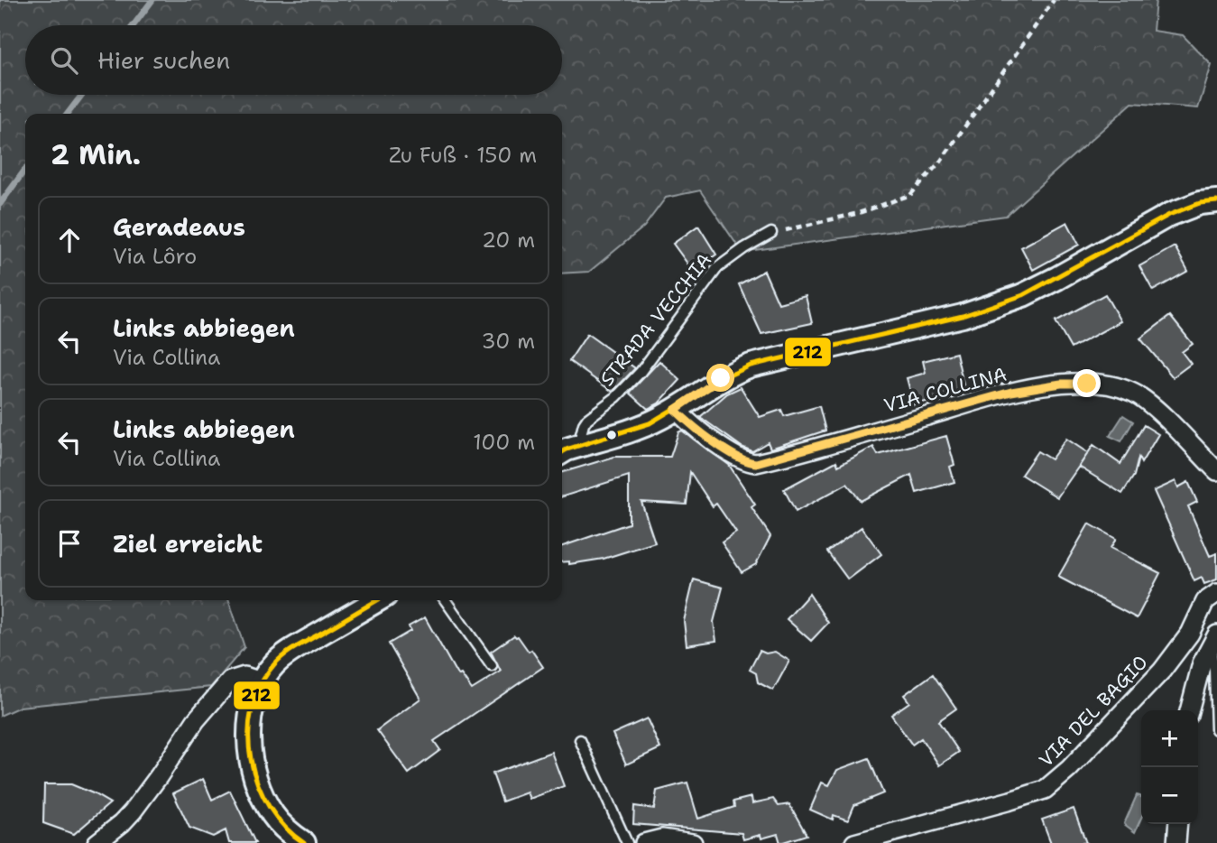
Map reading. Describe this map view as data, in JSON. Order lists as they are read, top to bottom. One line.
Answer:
{"streets":{"street":["VIA COLLINA","VIA DEL BAGIO"],"lane":["STRADA VECCHIA"]},"lines":["transit line 212"],"page":{"search":"Hier suchen","heading":["2 Min.","Zu Fuß · 150 m"],"list":[["Geradeaus","Via Lôro","20 m"],["Links abbiegen","Via Collina","30 m"],["Links abbiegen","Via Collina","100 m"],"Ziel erreicht"],"map_buttons":["+","−"]}}
